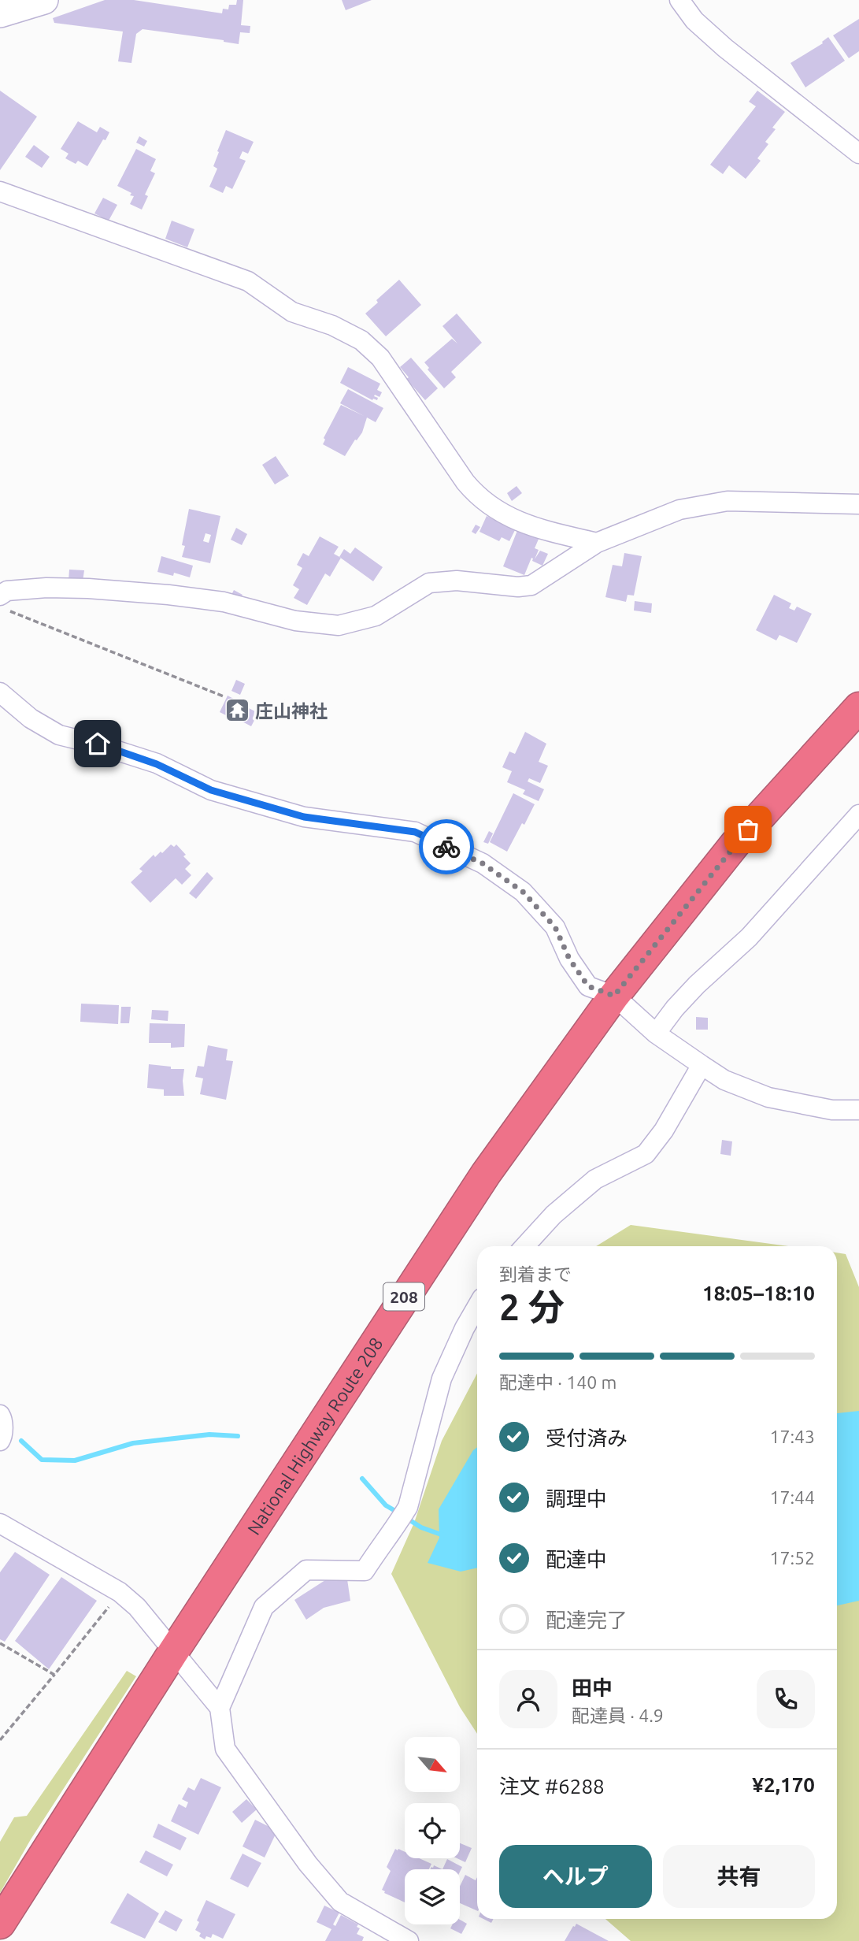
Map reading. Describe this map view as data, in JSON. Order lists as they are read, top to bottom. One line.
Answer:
{"streets":{"highway":["208","National Highway Route 208"]},"places":{"temple":["庄山神社"]},"north":"bottom right","page":{"heading":["2 分","到着まで","18:05–18:10"],"panel":["田中","配達員 · 4.9","注文 #6288","¥2,170"],"bar":"配達中 · 140 m","list":[["受付済み","17:43"],["調理中","17:44"],["配達中","17:52"],"配達完了"],"buttons":["ヘルプ","共有"]}}
